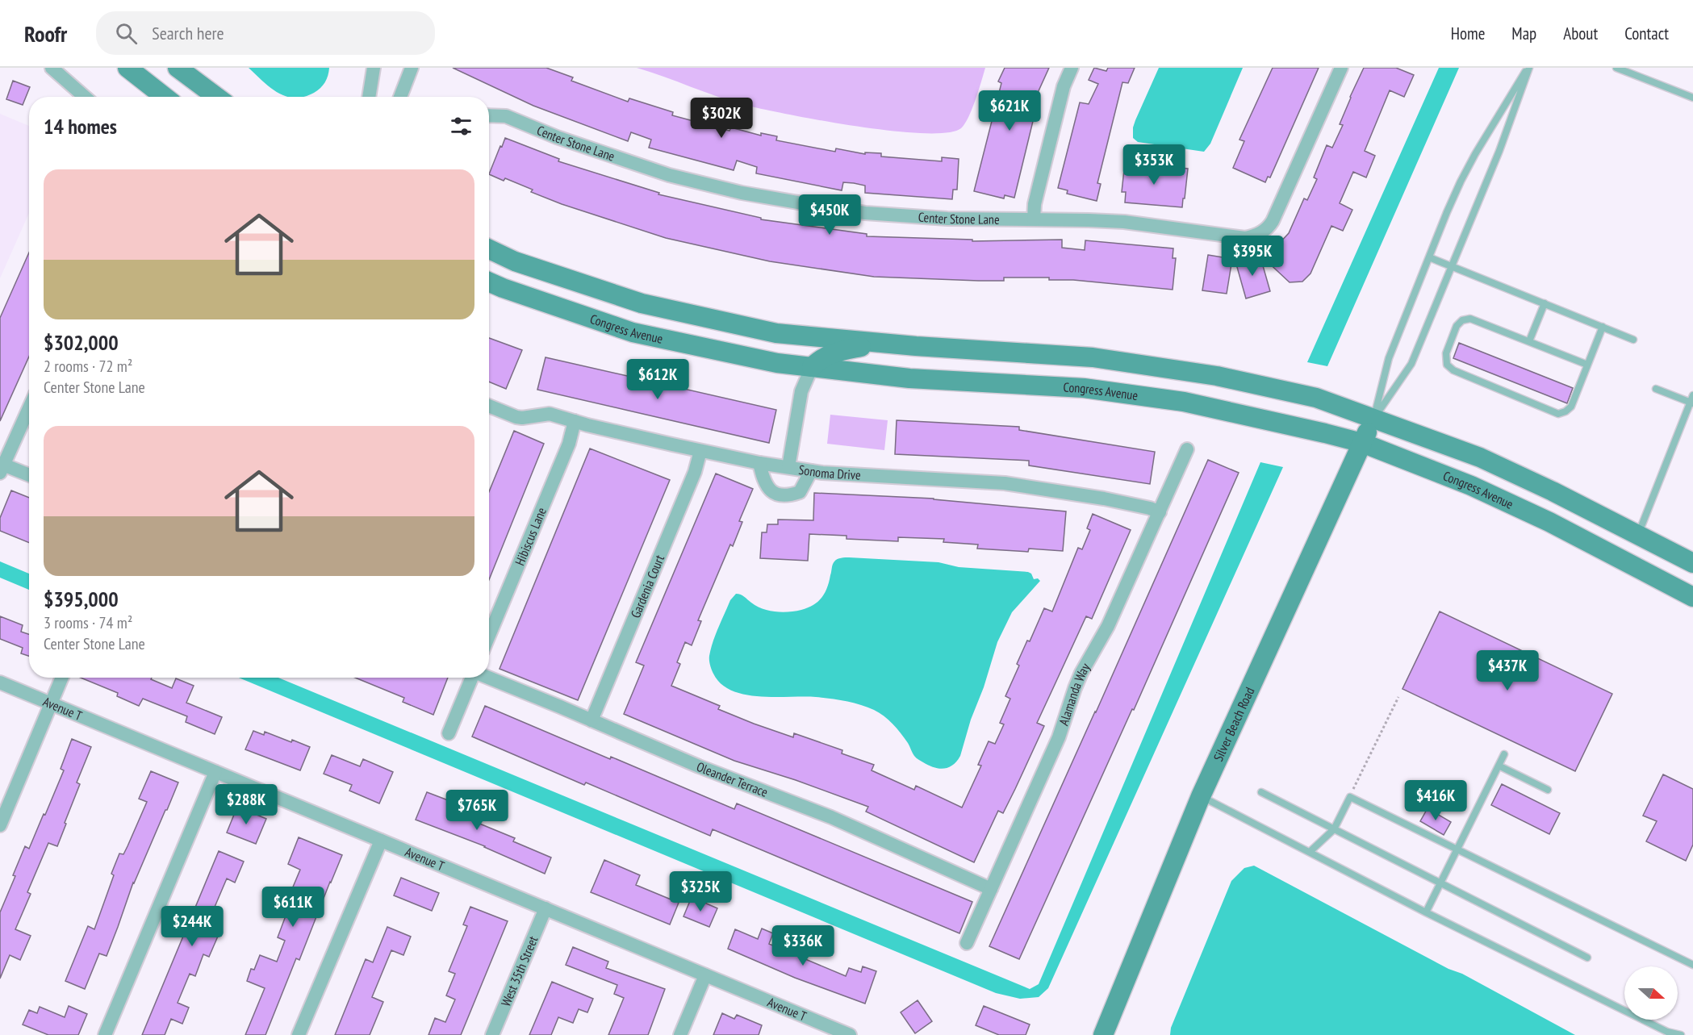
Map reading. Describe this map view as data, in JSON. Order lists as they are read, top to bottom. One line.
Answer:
{"streets":{"street":["Center Stone Lane","Congress Avenue","Sonoma Drive","Hibiscus Lane","Gardenia Court","Alamanda Way","Avenue T","Silver Beach Road","Oleander Terrace","West 35th Street"]},"crossings":[["Congress Avenue","Silver Beach Road"],["Sonoma Drive","Hibiscus Lane"],["Sonoma Drive","Gardenia Court"],["Sonoma Drive","Alamanda Way"],["Gardenia Court","Oleander Terrace"],["Alamanda Way","Oleander Terrace"],["Avenue T","West 35th Street"]],"north":"right","page":{"header":"Roofr","search":"Search here","nav":["Home","Map","About","Contact"],"price":["$621K","$302K","$353K","$450K","$395K","$612K","$437K","$416K","$288K","$765K","$325K","$611K","$244K","$336K"],"heading":"14 homes","list":[{"name":"$302,000","note":"2 rooms · 72 m² · Center Stone Lane"},{"name":"$395,000","note":"3 rooms · 74 m² · Center Stone Lane"}]}}
